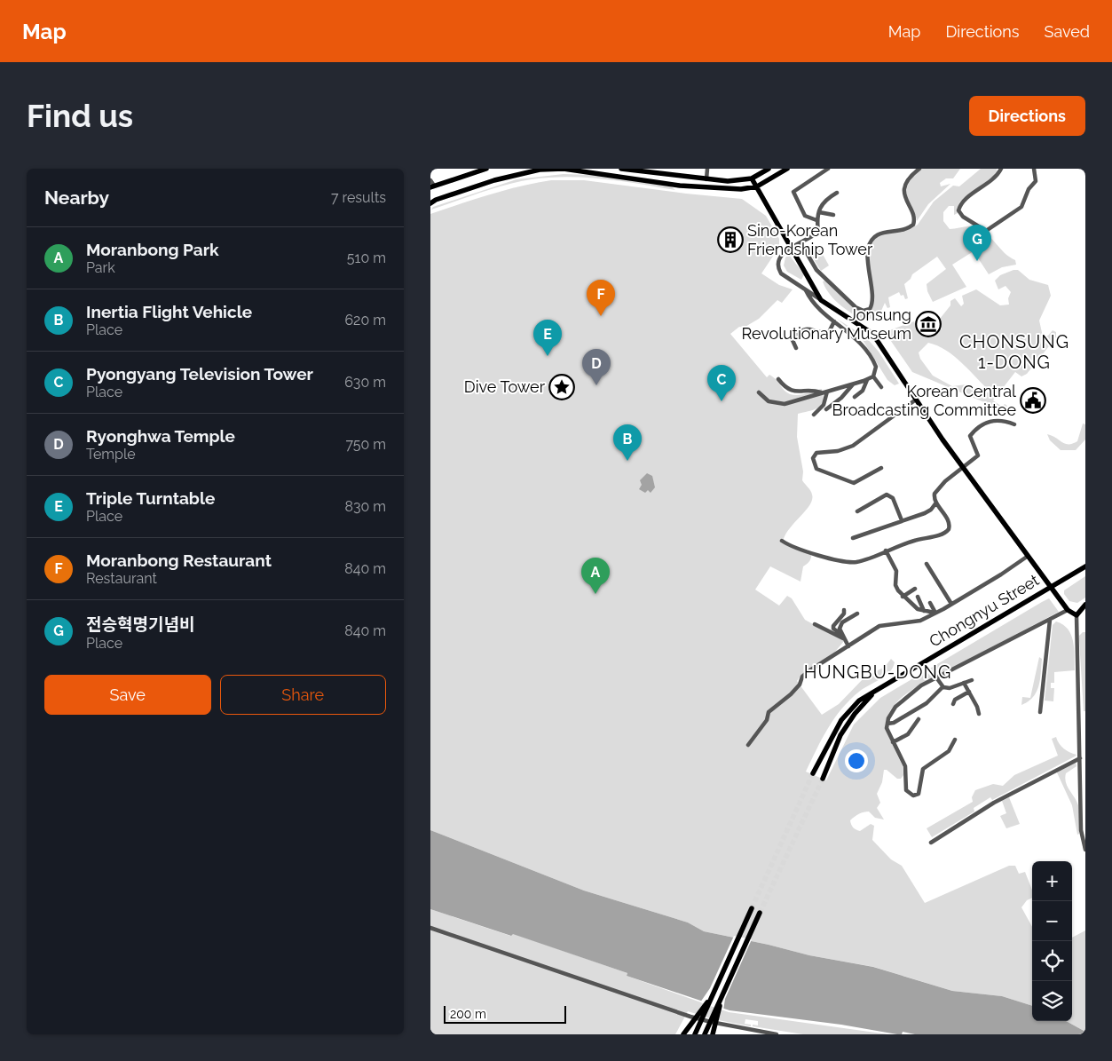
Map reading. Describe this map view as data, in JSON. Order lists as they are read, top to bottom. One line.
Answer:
{"streets":{"main road":["Chongnyu Street"]},"districts":["CHONSUNG 1-DONG","HUNGBU-DONG"],"places":{"building":["Sino-Korean Friendship Tower"],"museum":["Jonsung Revolutionary Museum"],"place":["Dive Tower"],"public building":["Korean Central Broadcasting Committee"]},"scale_bar":"200 m","page":{"header":"Map","nav":["Map","Directions","Saved"],"buttons":["Directions",["Save","Share"]],"title":"Find us","heading":["Nearby","7 results"],"pins":["G","F","E","D","C","B","A"],"list":[{"mark":"A","name":"Moranbong Park","note":"Park","value":"510 m"},{"mark":"B","name":"Inertia Flight Vehicle","note":"Place","value":"620 m"},{"mark":"C","name":"Pyongyang Television Tower","note":"Place","value":"630 m"},{"mark":"D","name":"Ryonghwa Temple","note":"Temple","value":"750 m"},{"mark":"E","name":"Triple Turntable","note":"Place","value":"830 m"},{"mark":"F","name":"Moranbong Restaurant","note":"Restaurant","value":"840 m"},{"mark":"G","name":"전승혁명기념비","note":"Place","value":"840 m"}],"map_buttons":["+","−"],"scale":"200 m"}}
